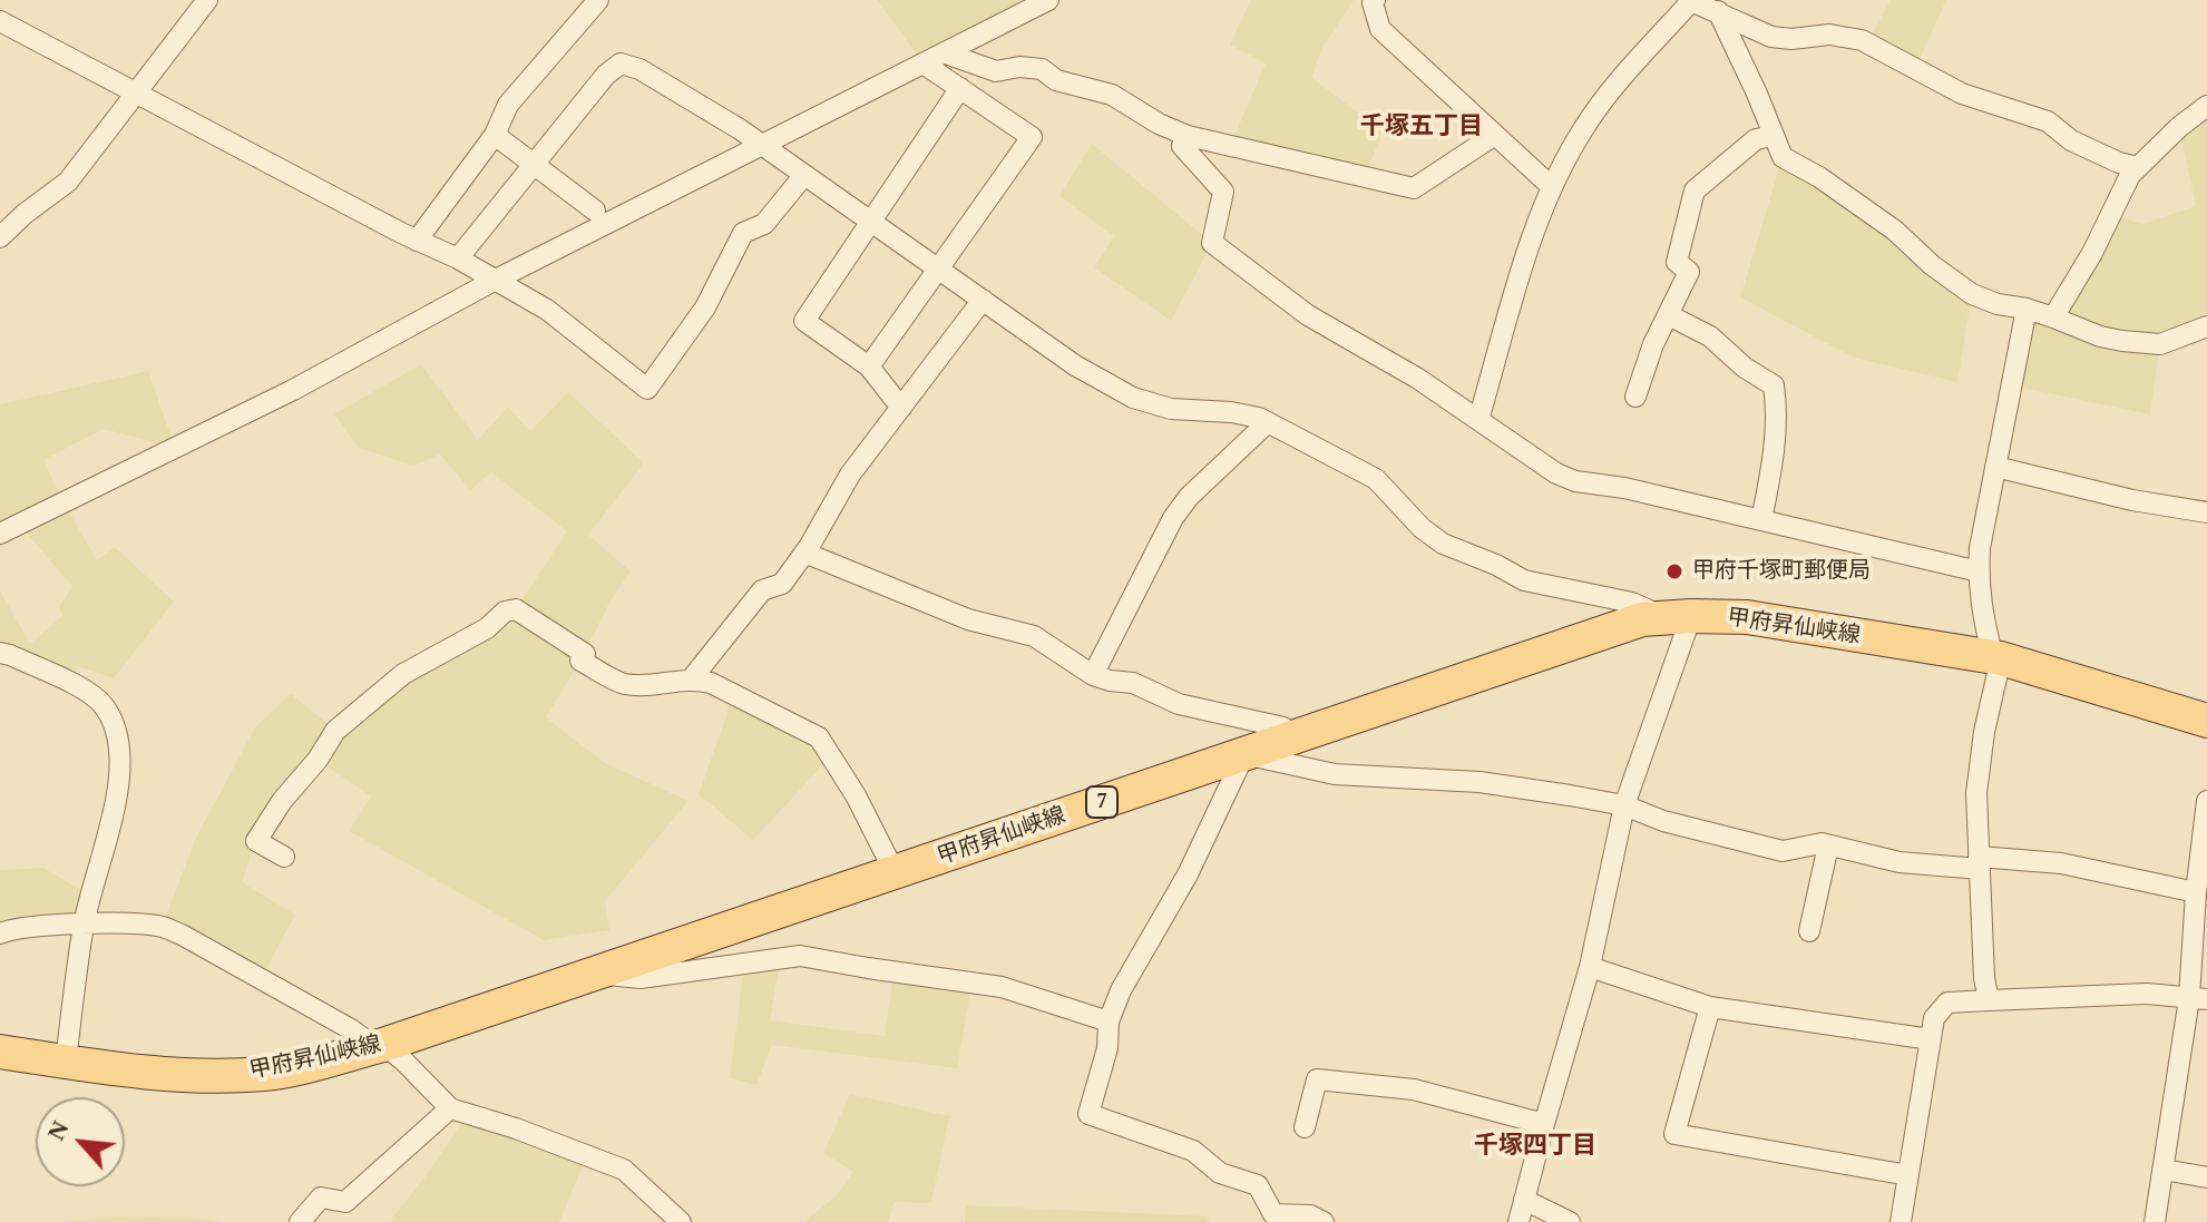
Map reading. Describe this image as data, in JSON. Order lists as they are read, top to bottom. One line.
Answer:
{"streets":{"main road":["甲府昇仙峡線","7"]},"districts":["千塚五丁目","千塚四丁目"],"places":["甲府千塚町郵便局"],"north":"top left"}
